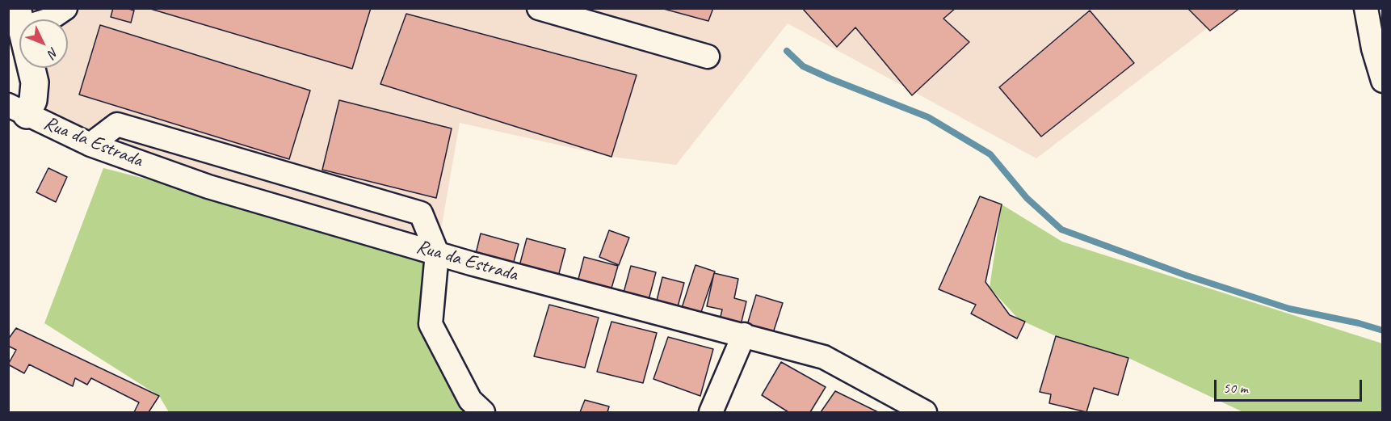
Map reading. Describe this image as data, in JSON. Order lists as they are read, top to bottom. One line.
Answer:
{"streets":{"street":["Rua da Estrada"]},"scale_bar":"50 m","north":"bottom right"}
